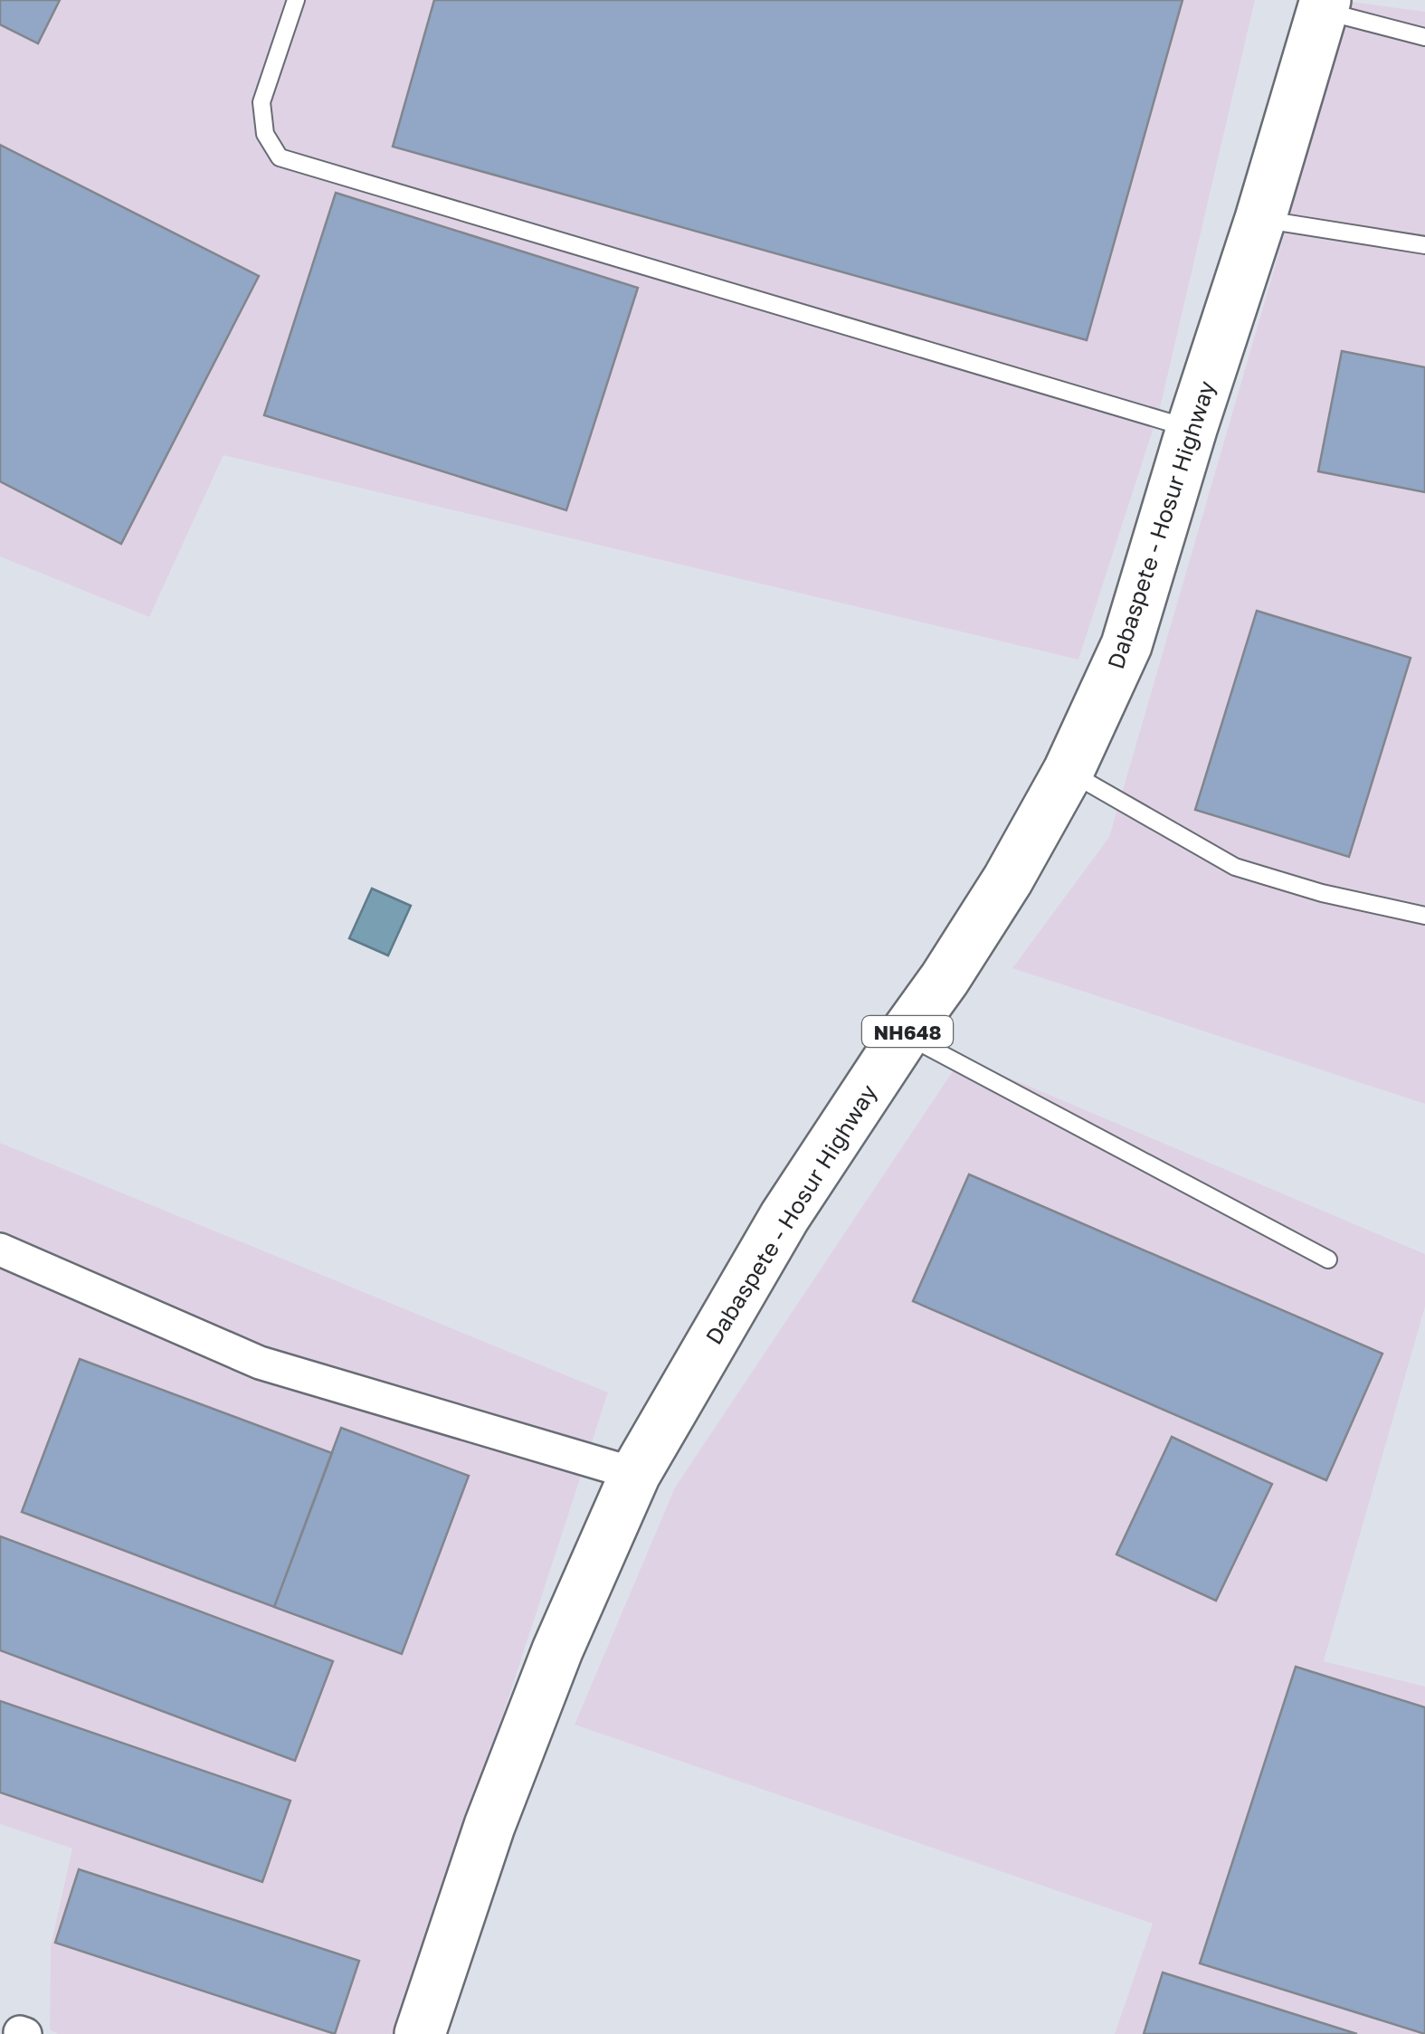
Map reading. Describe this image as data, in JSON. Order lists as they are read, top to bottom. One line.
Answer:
{"streets":{"highway":["Dabaspete - Hosur Highway","NH648"]}}
